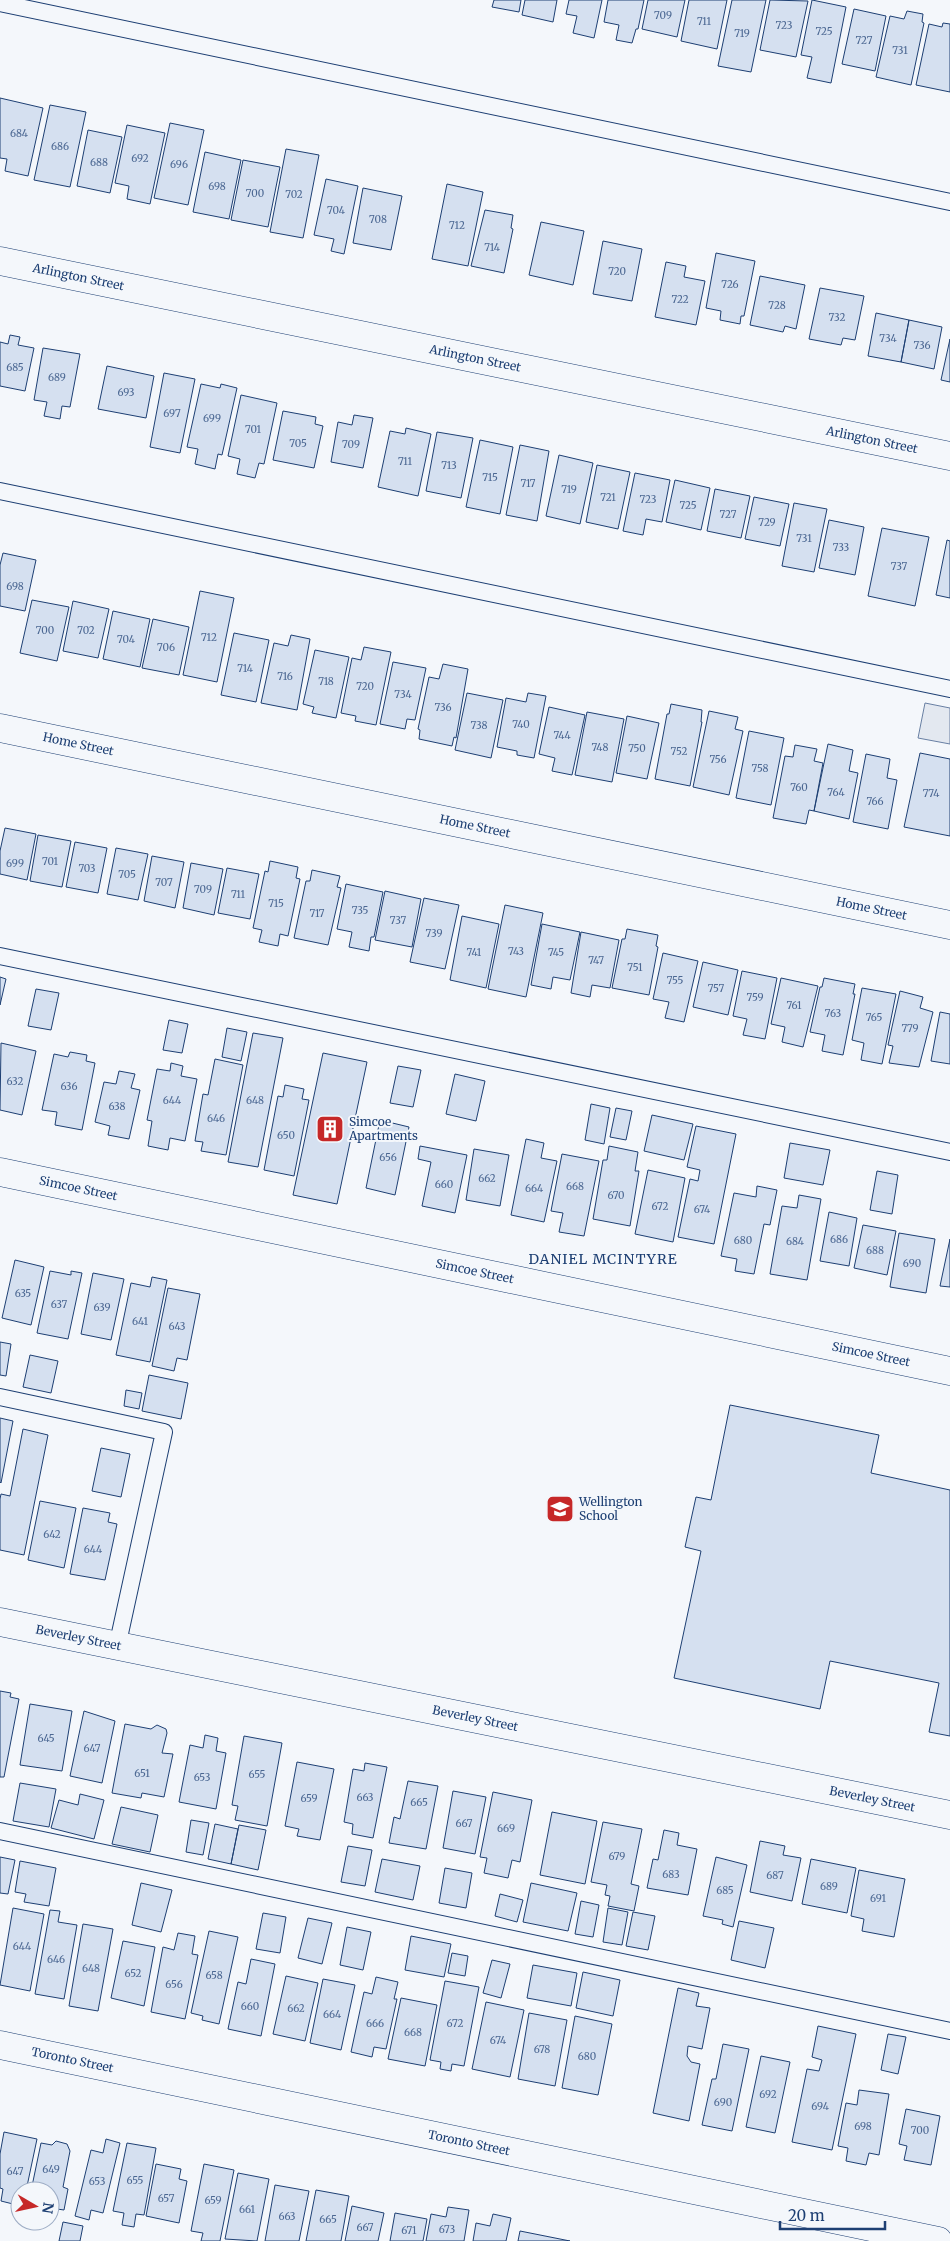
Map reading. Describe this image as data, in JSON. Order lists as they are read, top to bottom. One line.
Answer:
{"streets":{"street":["Arlington Street","Home Street","Simcoe Street","Beverley Street","Toronto Street"]},"districts":["DANIEL MCINTYRE"],"places":{"building":["Simcoe Apartments"],"school or university":["Wellington School"]},"house_numbers":["709","711","723","725","719","727","731","684","686","692","688","696","698","700","702","704","708","712","714","720","726","722","728","732","734","736","685","689","693","697","699","701","705","709","711","713","715","717","719","721","723","725","727","729","731","733","737","698","700","702","712","704","706","714","716","718","720","734","736","740","738","744","748","750","752","756","758","760","764","774","766","701","699","703","705","707","709","711","715","735","717","737","739","743","741","745","747","751","755","757","759","761","763","765","779","632","636","644","648","638","646","650","656","662","660","668","664","670","672","674","686","680","684","688","690","635","637","639","641","643","642","644","645","647","651","655","653","663","659","665","667","669","679","683","687","689","685","691","644","646","648","652","658","656","660","662","664","666","672","668","674","678","680","692","690","694","698","700","649","647","655","653","657","659","661","663","665","667","673","671"],"scale_bar":"20 m","north":"right"}
